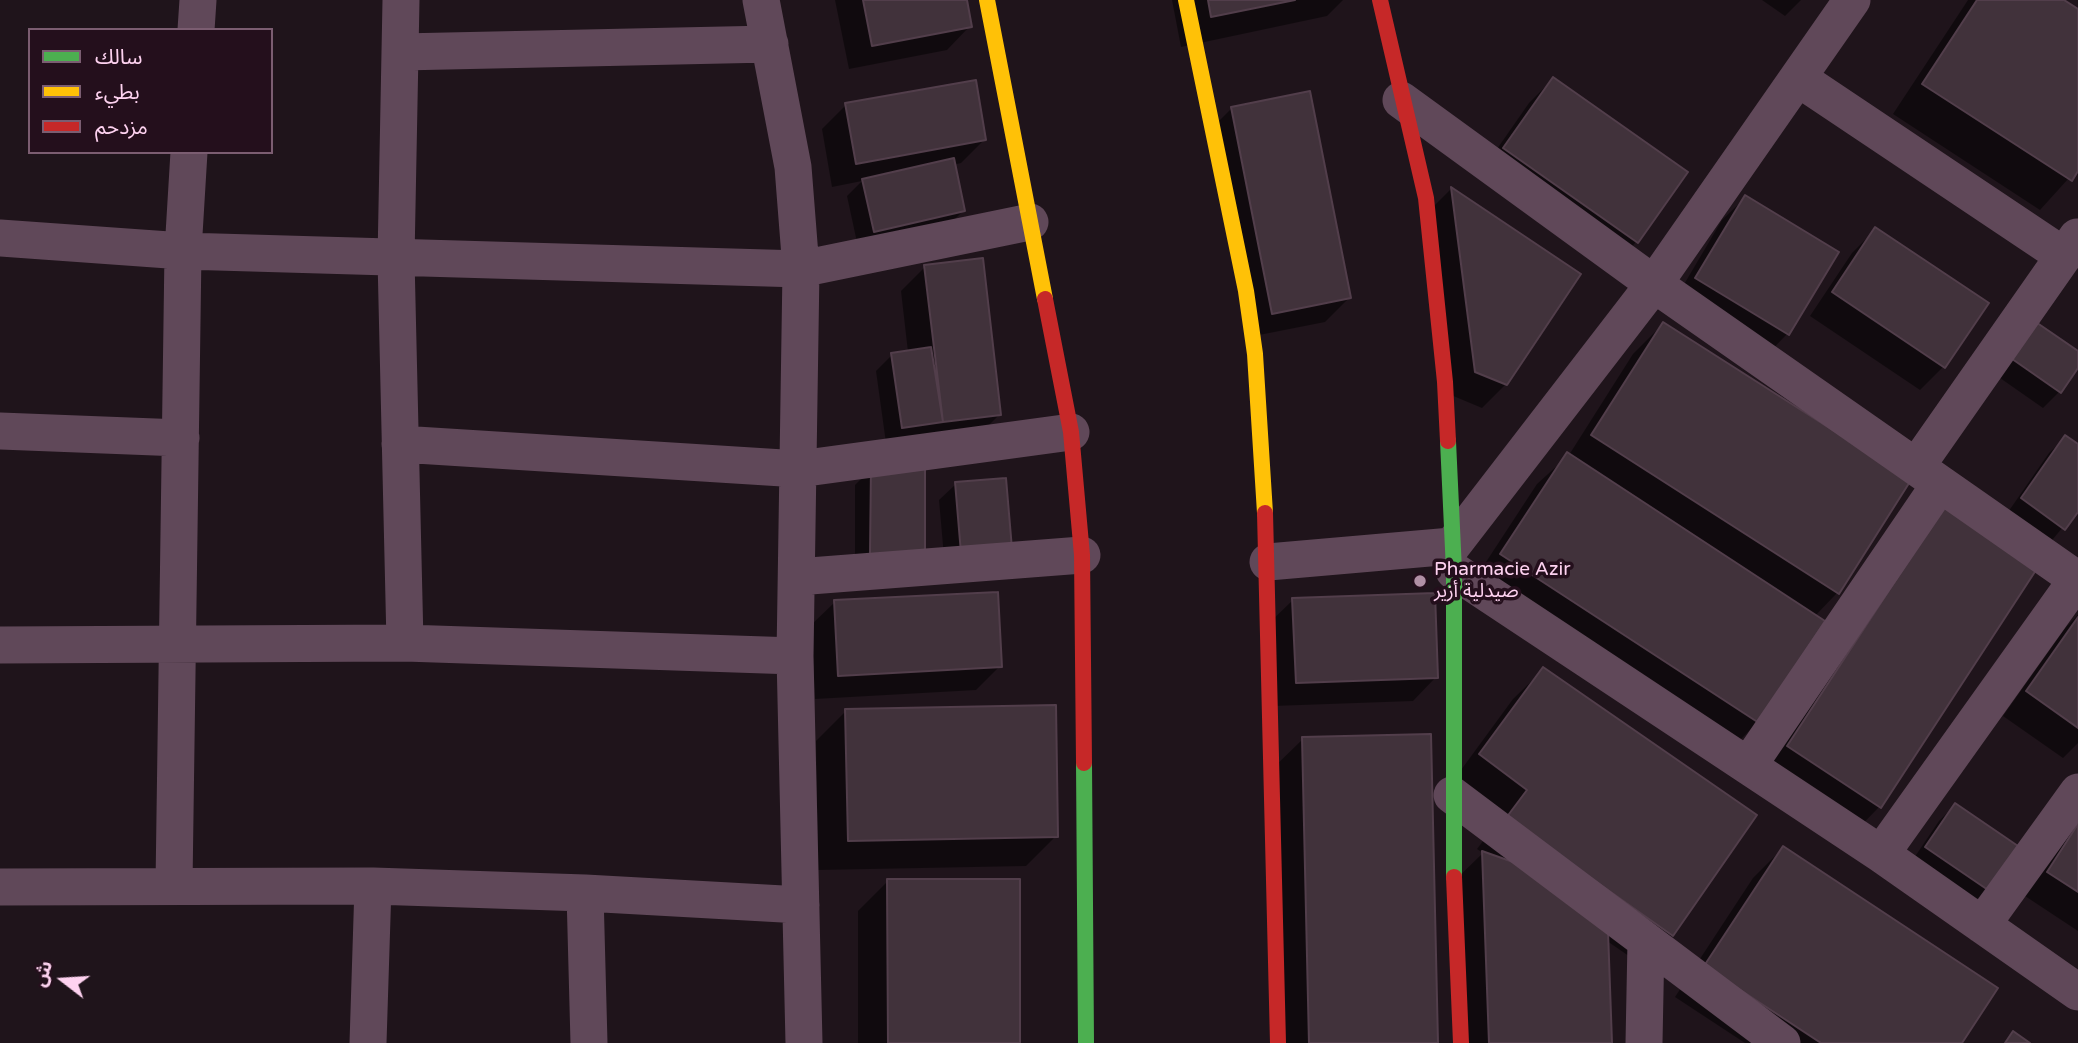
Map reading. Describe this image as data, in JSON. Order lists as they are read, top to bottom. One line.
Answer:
{"places":["Pharmacie Azir صيدلية أزير"],"legend":["سالك","بطيء","مزدحم"],"north":"left"}
